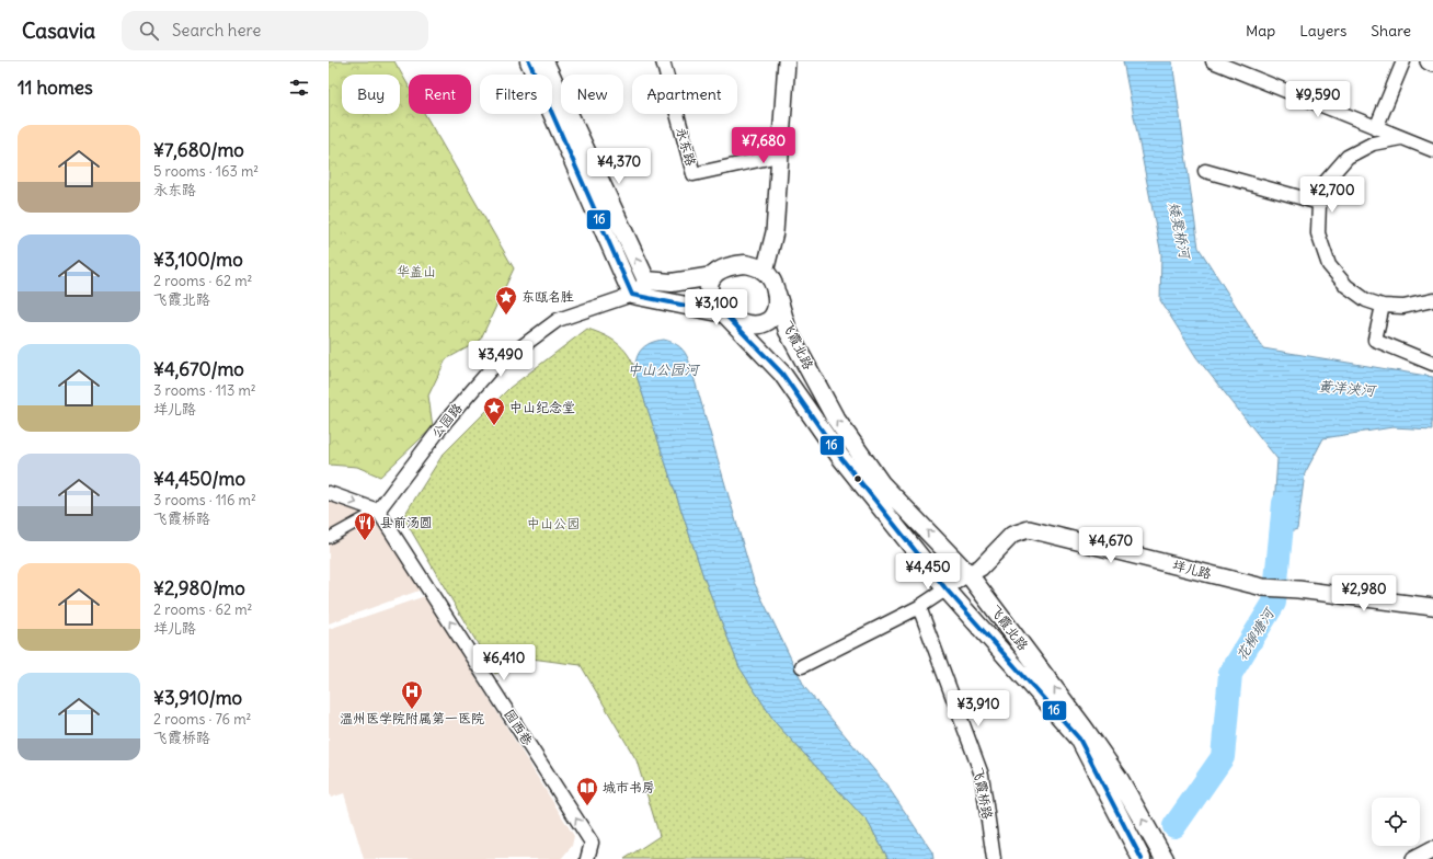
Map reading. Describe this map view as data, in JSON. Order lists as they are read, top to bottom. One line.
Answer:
{"streets":{"main road":["飞霞北路"],"street":["永东路","公园路","垟儿路","园西巷","飞霞桥路"]},"crossings":[["飞霞北路","垟儿路"],["公园路","园西巷"]],"one_way":["园西巷"],"water":["矮凳桥河","中山公园河","黄洋浃河","花柳塘河"],"parks":["华盖山","中山公园"],"places":{"place":["东瓯名胜","中山纪念堂"],"restaurant":["县前汤圆"],"hospital":["温州医学院附属第一医院"],"library":["城市书房"]},"lines":["transit line 16"],"page":{"header":"Casavia","search":"Search here","nav":["Map","Layers","Share"],"heading":"11 homes","chip":["Buy","Rent","Filters","New","Apartment"],"price":["¥9,590","¥7,680","¥4,370","¥2,700","¥3,100","¥3,490","¥4,670","¥4,450","¥2,980","¥6,410","¥3,910"],"list":[{"name":"¥7,680/mo","note":"5 rooms · 163 m² · 永东路"},{"name":"¥3,100/mo","note":"2 rooms · 62 m² · 飞霞北路"},{"name":"¥4,670/mo","note":"3 rooms · 113 m² · 垟儿路"},{"name":"¥4,450/mo","note":"3 rooms · 116 m² · 飞霞桥路"},{"name":"¥2,980/mo","note":"2 rooms · 62 m² · 垟儿路"},{"name":"¥3,910/mo","note":"2 rooms · 76 m² · 飞霞桥路"}]}}
